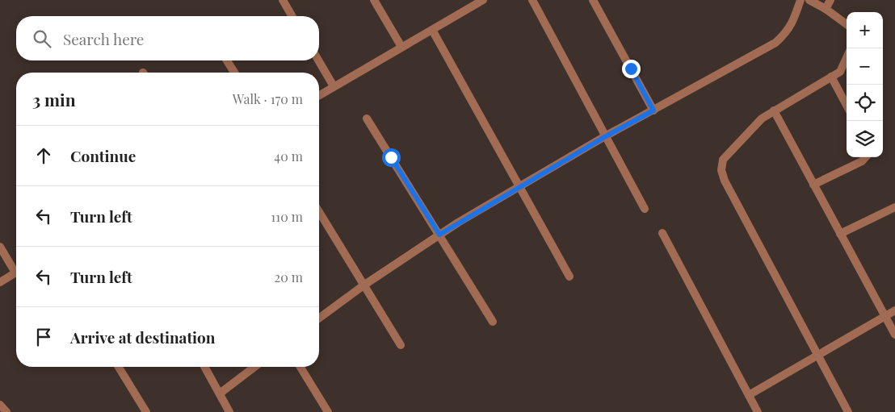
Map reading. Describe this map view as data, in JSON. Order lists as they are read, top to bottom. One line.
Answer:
{"page":{"map_buttons":["+","−"],"search":"Search here","heading":["3 min","Walk · 170 m"],"list":[["Continue","40 m"],["Turn left","110 m"],["Turn left","20 m"],"Arrive at destination"]}}
